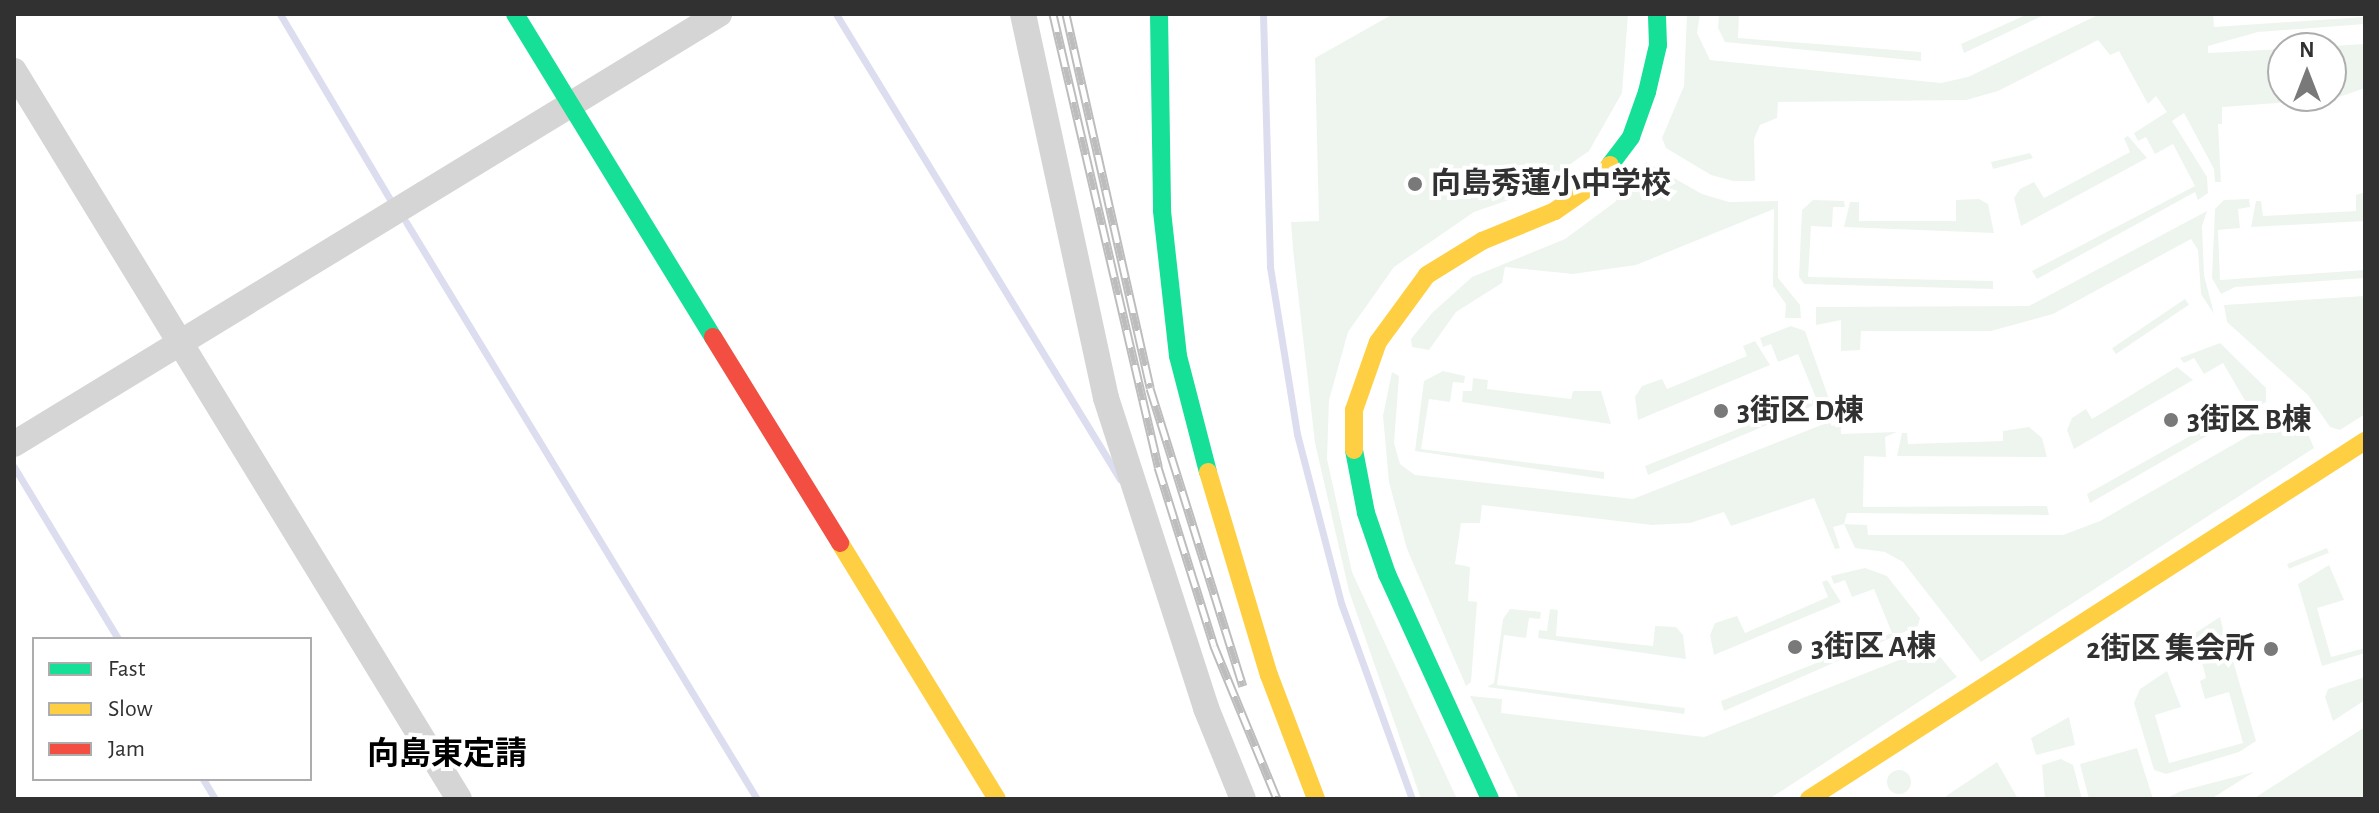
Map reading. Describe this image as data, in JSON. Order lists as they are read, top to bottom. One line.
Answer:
{"districts":["向島東定請"],"places":["向島秀蓮小中学校","3街区 D棟","3街区 B棟","3街区 A棟","2街区 集会所"],"legend":["Fast","Slow","Jam"],"north":"top"}
